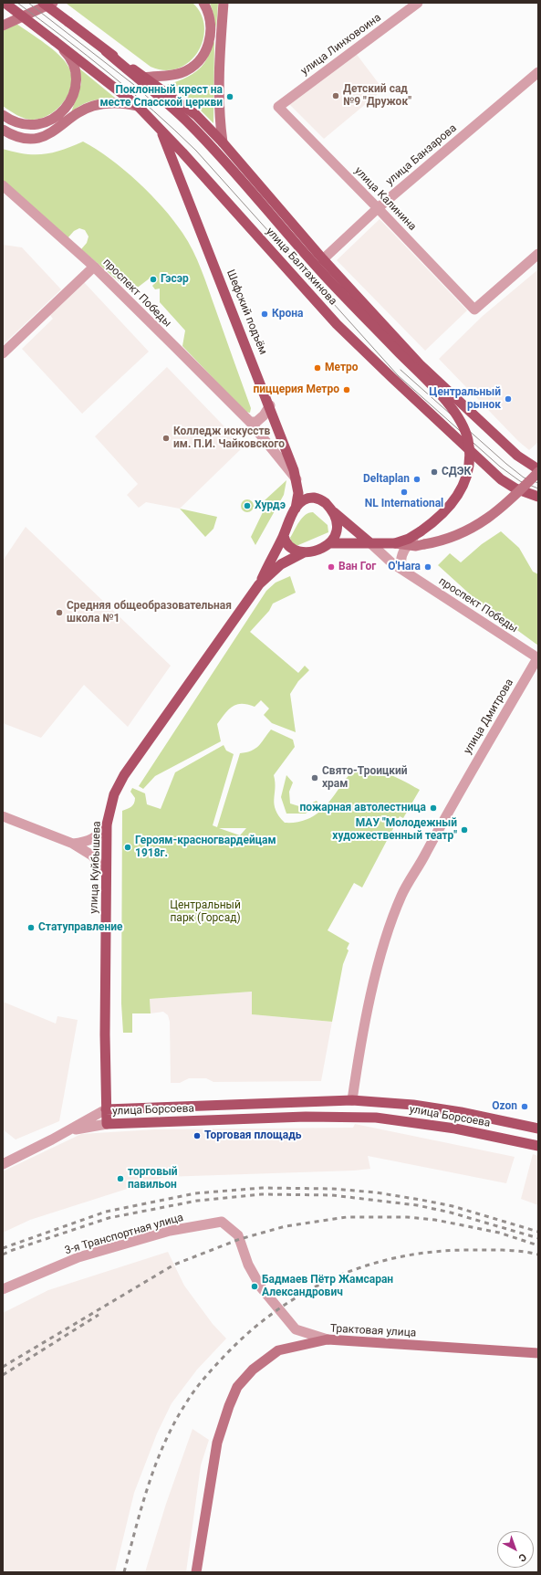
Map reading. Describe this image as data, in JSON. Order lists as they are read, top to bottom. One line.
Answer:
{"streets":{"main road":["улица Балтахинова","Шефский подъём","улица Куйбышева","улица Борсоева","Трактовая улица"],"street":["улица Линховоина","улица Банзарова","улица Калинина","проспект Победы","улица Дмитрова","3-я Транспортная улица"]},"crossings":[["улица Линховоина","улица Калинина"],["улица Банзарова","улица Калинина"],["улица Банзарова","улица Балтахинова"],["улица Балтахинова","Шефский подъём"],["улица Балтахинова","улица Куйбышева"],["проспект Победы","Шефский подъём"],["проспект Победы","улица Дмитрова"],["проспект Победы","улица Куйбышева"],["Шефский подъём","улица Куйбышева"],["улица Дмитрова","улица Борсоева"],["улица Куйбышева","улица Борсоева"],["3-я Транспортная улица","Трактовая улица"]],"parks":["Центральный парк (Горсад)"],"places":["Детский сад №9 \"Дружок\"","Поклонный крест на месте Спасской церкви","Гэсэр","Крона","Метро","пиццерия Метро","Центральный рынок","Колледж искусств им. П.И. Чайковского","СДЭК","Deltaplan","NL International","Хурдэ","Ван Гог","O'Hara","Средняя общеобразовательная школа №1","Свято-Троицкий храм","пожарная автолестница","МАУ \"Молодежный художественный театр\"","Героям-красногвардейцам 1918г.","Статуправление","Ozon","Торговая площадь","торговый павильон","Бадмаев Пётр Жамсаран Александрович"],"north":"bottom right"}
